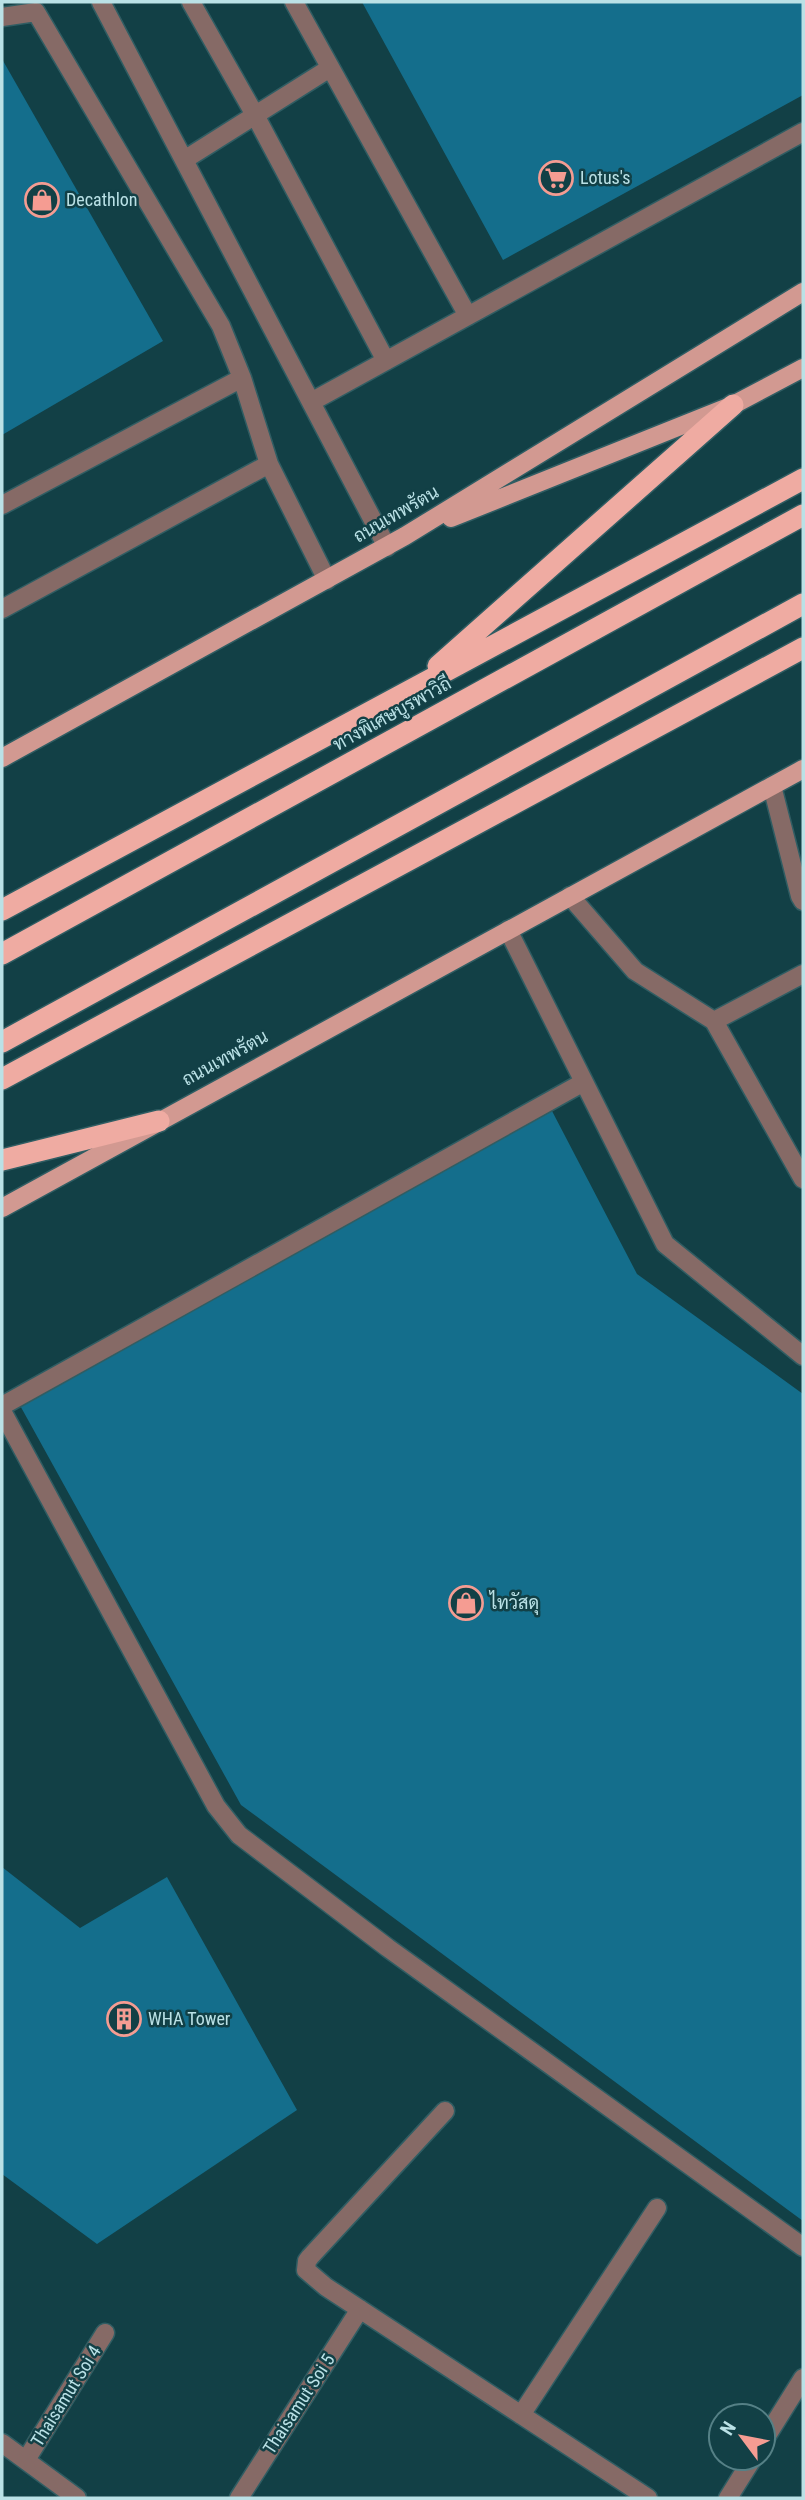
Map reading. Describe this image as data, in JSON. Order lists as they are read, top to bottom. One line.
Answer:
{"streets":{"highway":["ทางพิเศษบูรพาวิถี"],"main road":["ถนนเทพรัตน"],"street":["Thaisamut Soi 4","Thaisamut Soi 5"]},"places":{"supermarket":["Lotus's"],"shop":["Decathlon","ไทวัสดุ"],"building":["WHA Tower"]},"north":"top left"}
